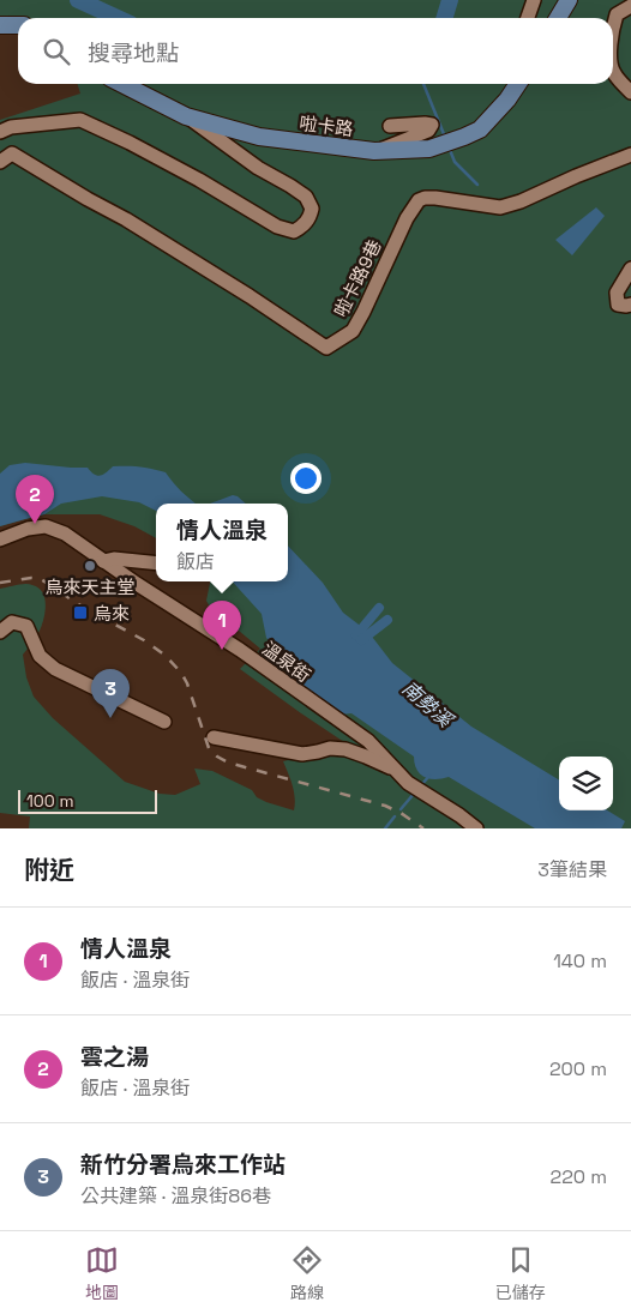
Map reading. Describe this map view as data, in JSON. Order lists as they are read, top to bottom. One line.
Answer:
{"streets":{"main road":["啦卡路"],"street":["啦卡路9巷","溫泉街"]},"water":["南勢溪"],"places":{"other":["烏來天主堂"],"transit":["烏來"]},"scale_bar":"100 m","page":{"search":"搜尋地點","pins":["2","1","3"],"popup":["情人溫泉","飯店"],"scale":"100 m","heading":["附近","3筆結果"],"list":[{"mark":"1","name":"情人溫泉","note":"飯店 · 溫泉街","value":"140 m"},{"mark":"2","name":"雲之湯","note":"飯店 · 溫泉街","value":"200 m"},{"mark":"3","name":"新竹分署烏來工作站","note":"公共建築 · 溫泉街86巷","value":"220 m"}],"nav":["地圖","路線","已儲存"]}}
